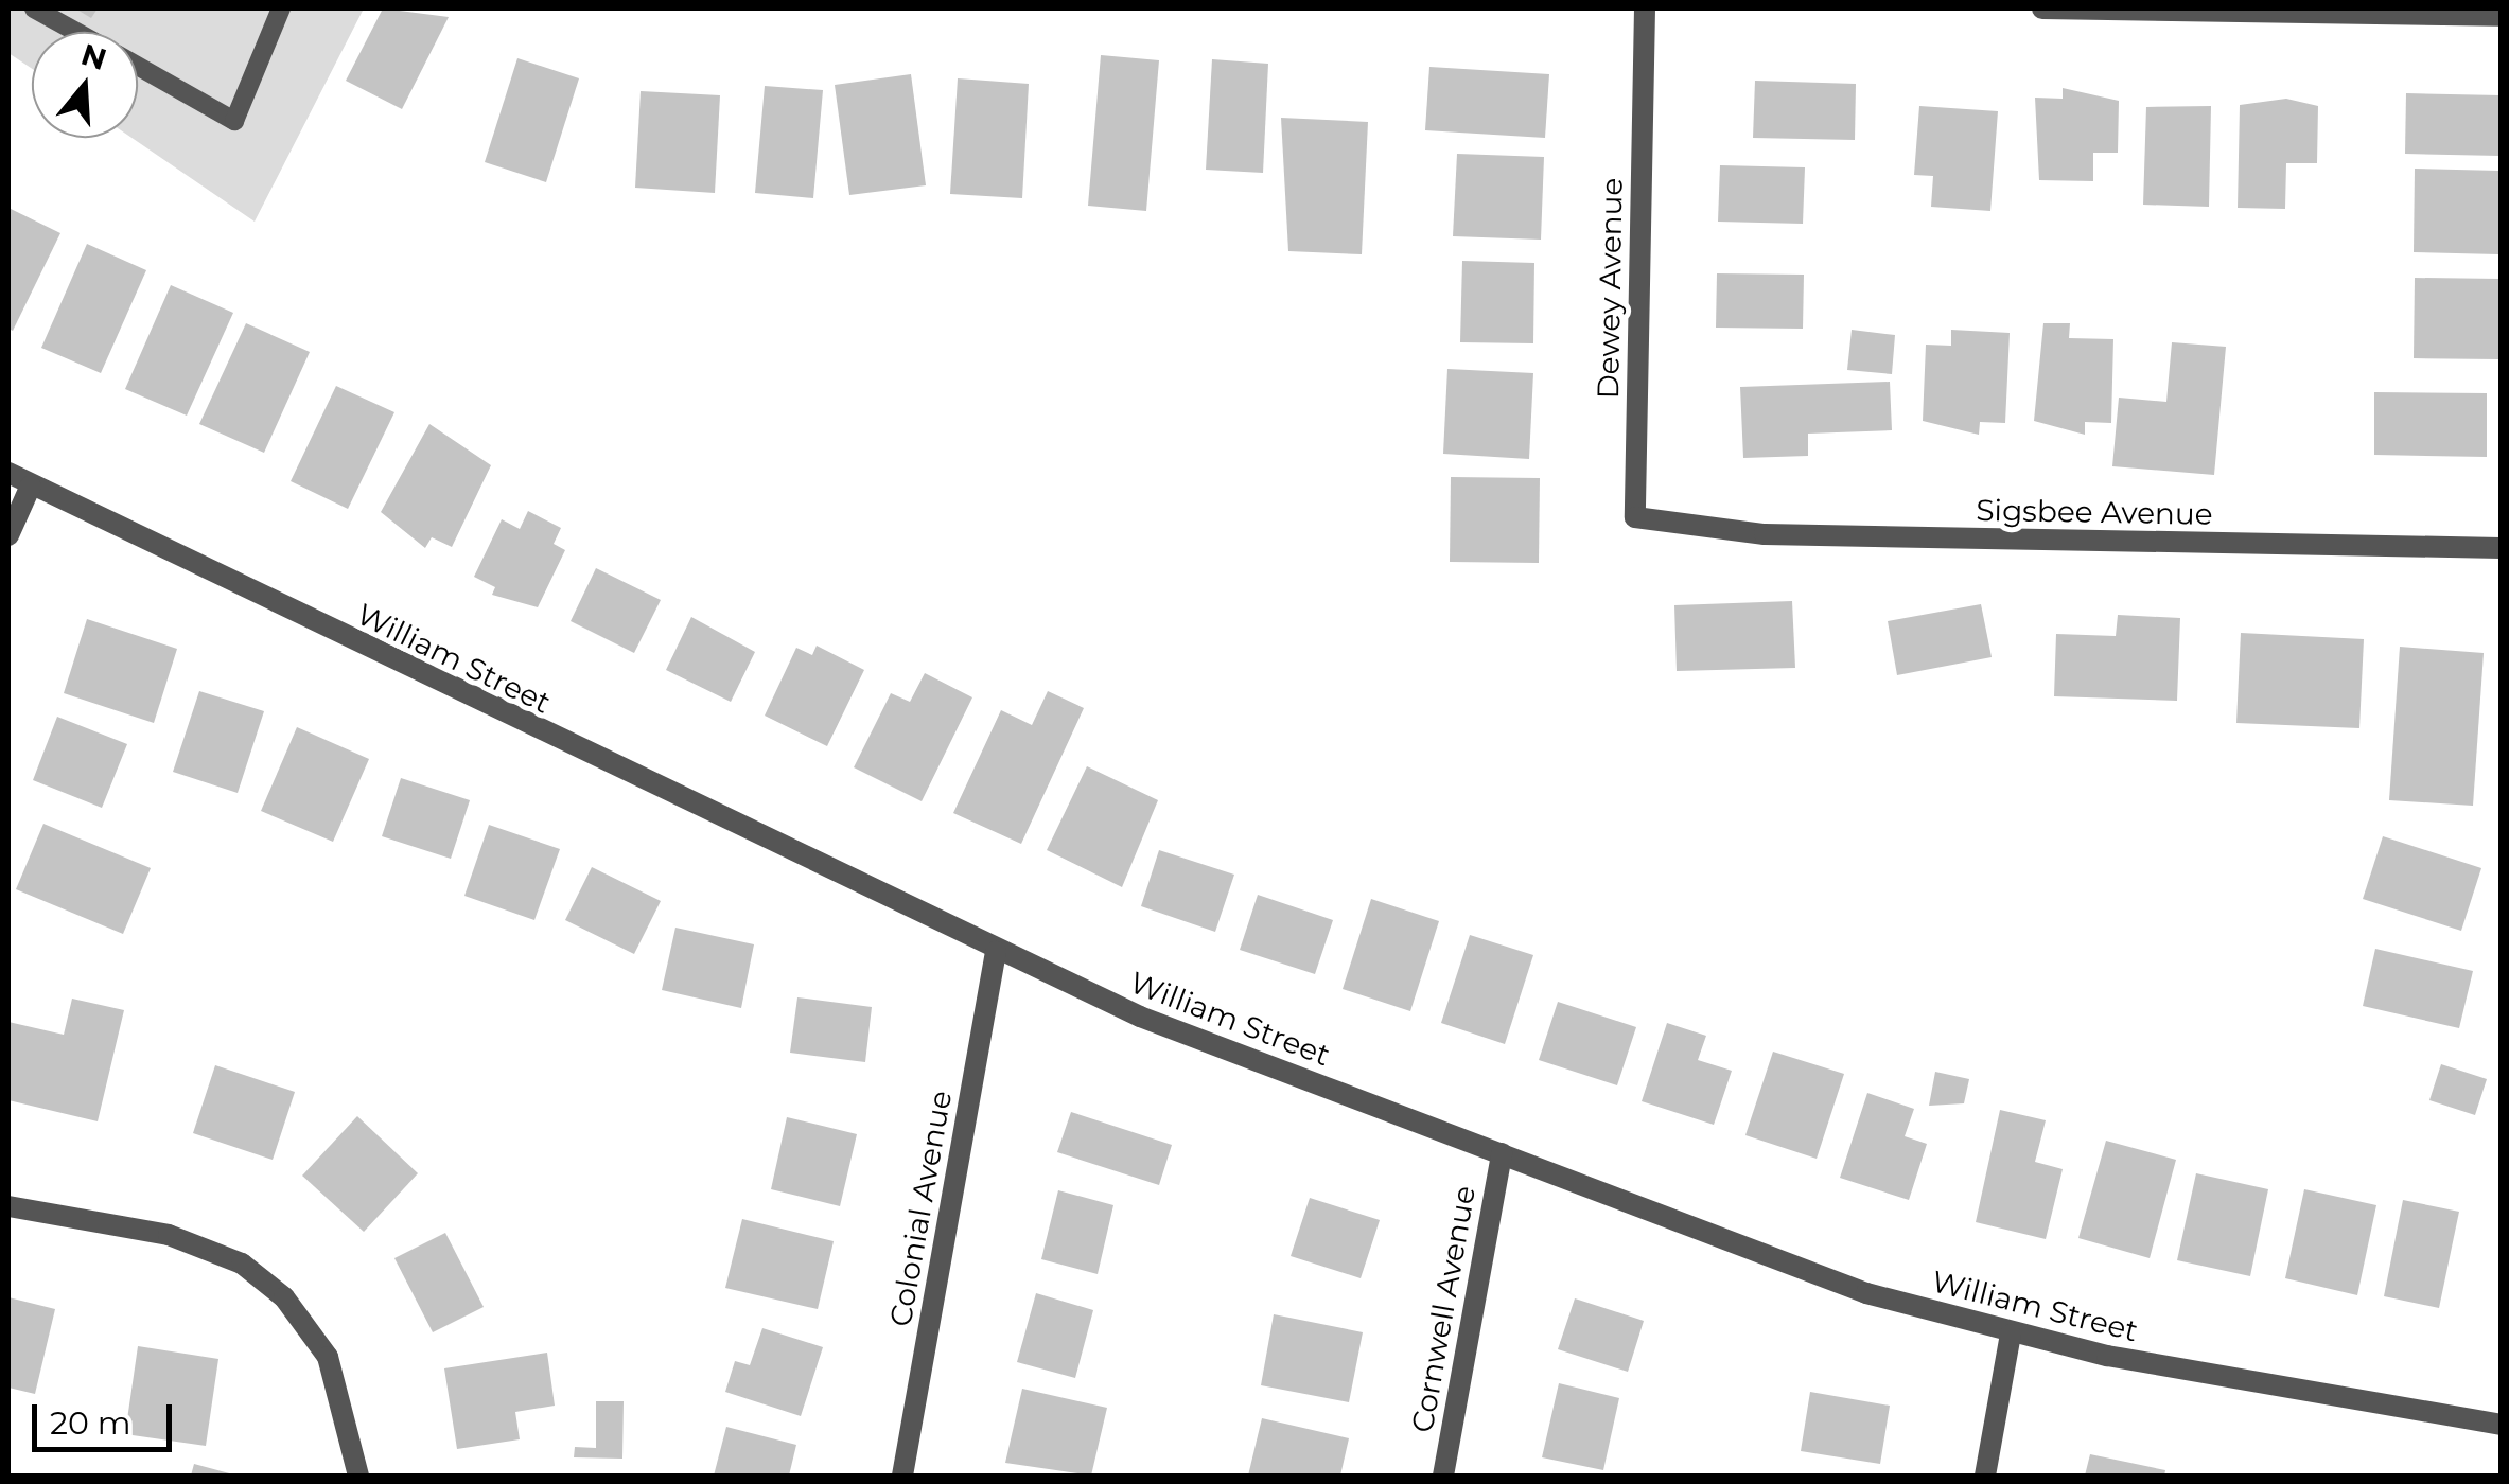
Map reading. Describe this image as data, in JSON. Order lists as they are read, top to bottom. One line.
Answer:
{"streets":{"street":["Dewey Avenue","Sigsbee Avenue","William Street","Colonial Avenue","Cornwell Avenue"]},"crossings":[["Dewey Avenue","Sigsbee Avenue"],["William Street","Colonial Avenue"],["William Street","Cornwell Avenue"]],"scale_bar":"20 m","north":"top"}
